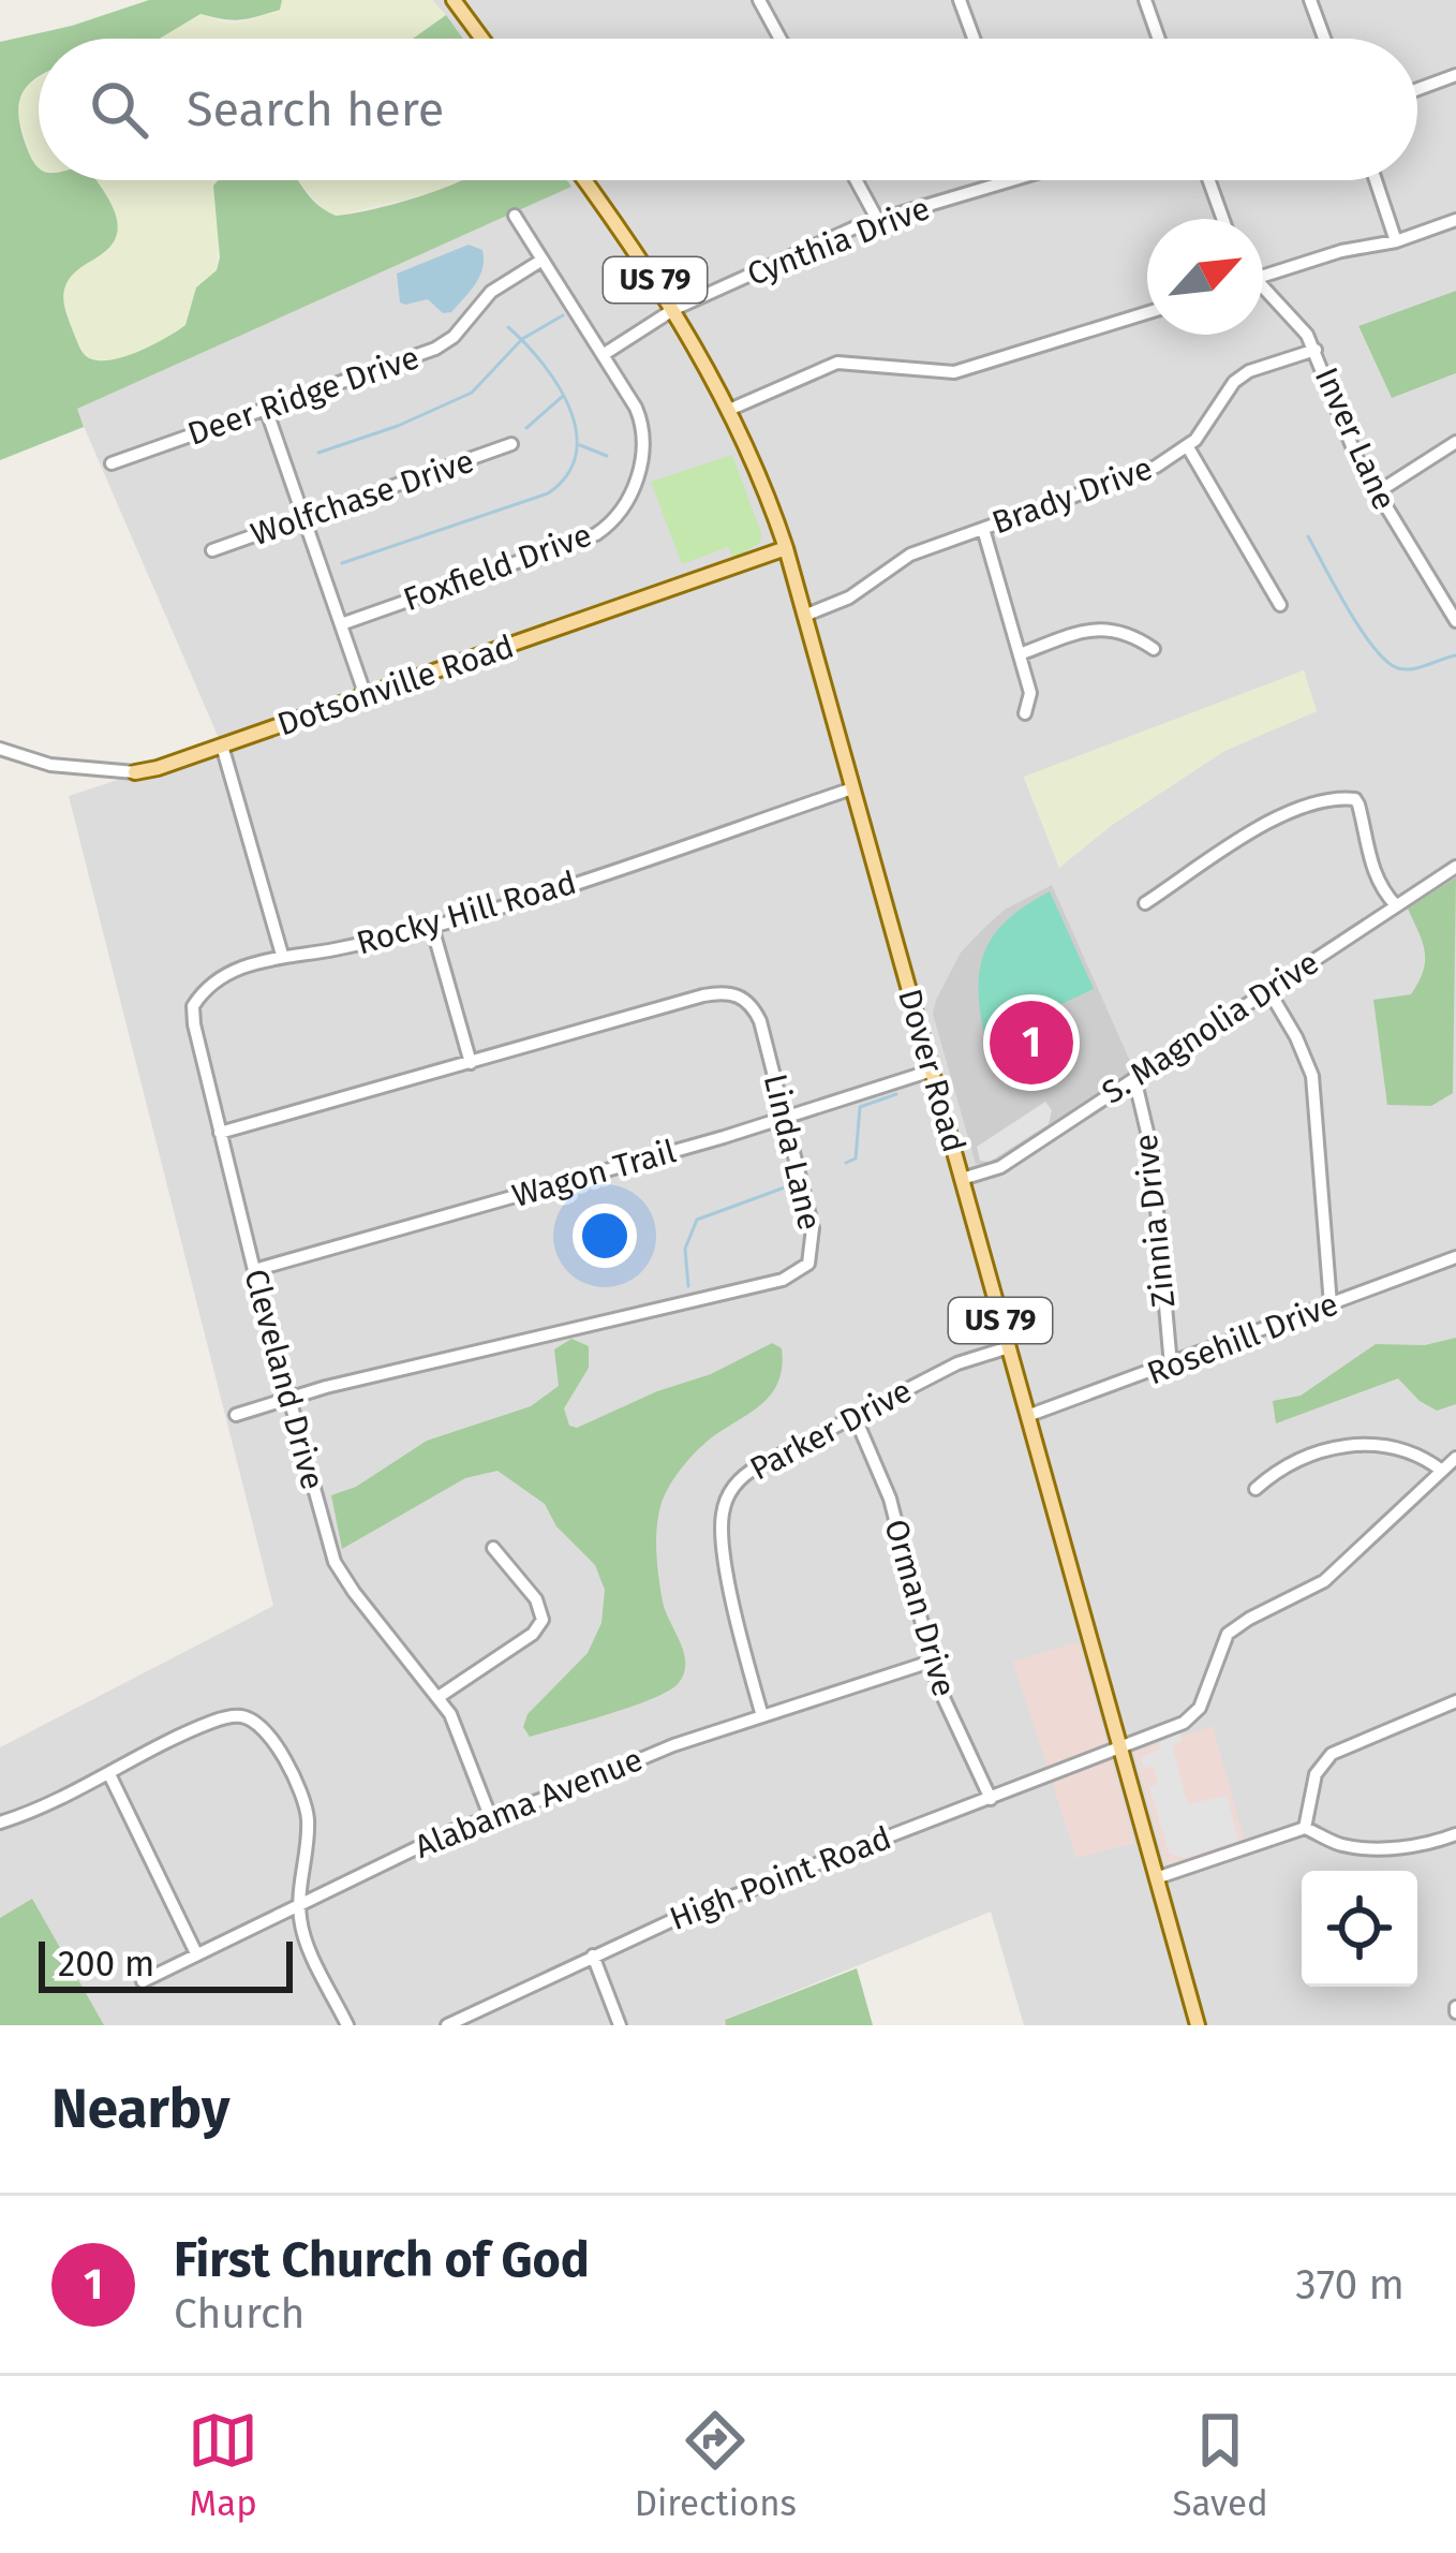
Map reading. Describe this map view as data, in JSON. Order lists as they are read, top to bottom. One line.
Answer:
{"streets":{"main road":["US 79","Dotsonville Road","Dover Road"],"street":["Cynthia Drive","Deer Ridge Drive","Inver Lane","Brady Drive","Wolfchase Drive","Foxfield Drive","Rocky Hill Road","S. Magnolia Drive","Linda Lane","Wagon Trail","Zinnia Drive","Rosehill Drive","Cleveland Drive","Parker Drive","Orman Drive","Alabama Avenue","High Point Road"]},"crossings":[["Cynthia Drive","Foxfield Drive"],["Cynthia Drive","Dover Road"],["Deer Ridge Drive","Foxfield Drive"],["Inver Lane","Brady Drive"],["Brady Drive","Dover Road"],["Dotsonville Road","Dover Road"],["Rocky Hill Road","Dover Road"],["Rocky Hill Road","Cleveland Drive"],["S. Magnolia Drive","Dover Road"],["S. Magnolia Drive","Zinnia Drive"],["Dover Road","Wagon Trail"],["Dover Road","Rosehill Drive"],["Dover Road","Parker Drive"],["Dover Road","High Point Road"],["Linda Lane","Wagon Trail"],["Linda Lane","Cleveland Drive"],["Wagon Trail","Cleveland Drive"],["Zinnia Drive","Rosehill Drive"],["Cleveland Drive","Alabama Avenue"],["Parker Drive","Orman Drive"],["Parker Drive","Alabama Avenue"],["Orman Drive","Alabama Avenue"],["Orman Drive","High Point Road"]],"scale_bar":"200 m","north":"top right","page":{"search":"Search here","pins":"1","scale":"200 m","heading":"Nearby","list":[{"mark":"1","name":"First Church of God","note":"Church","value":"370 m"}],"nav":["Map","Directions","Saved"]}}
